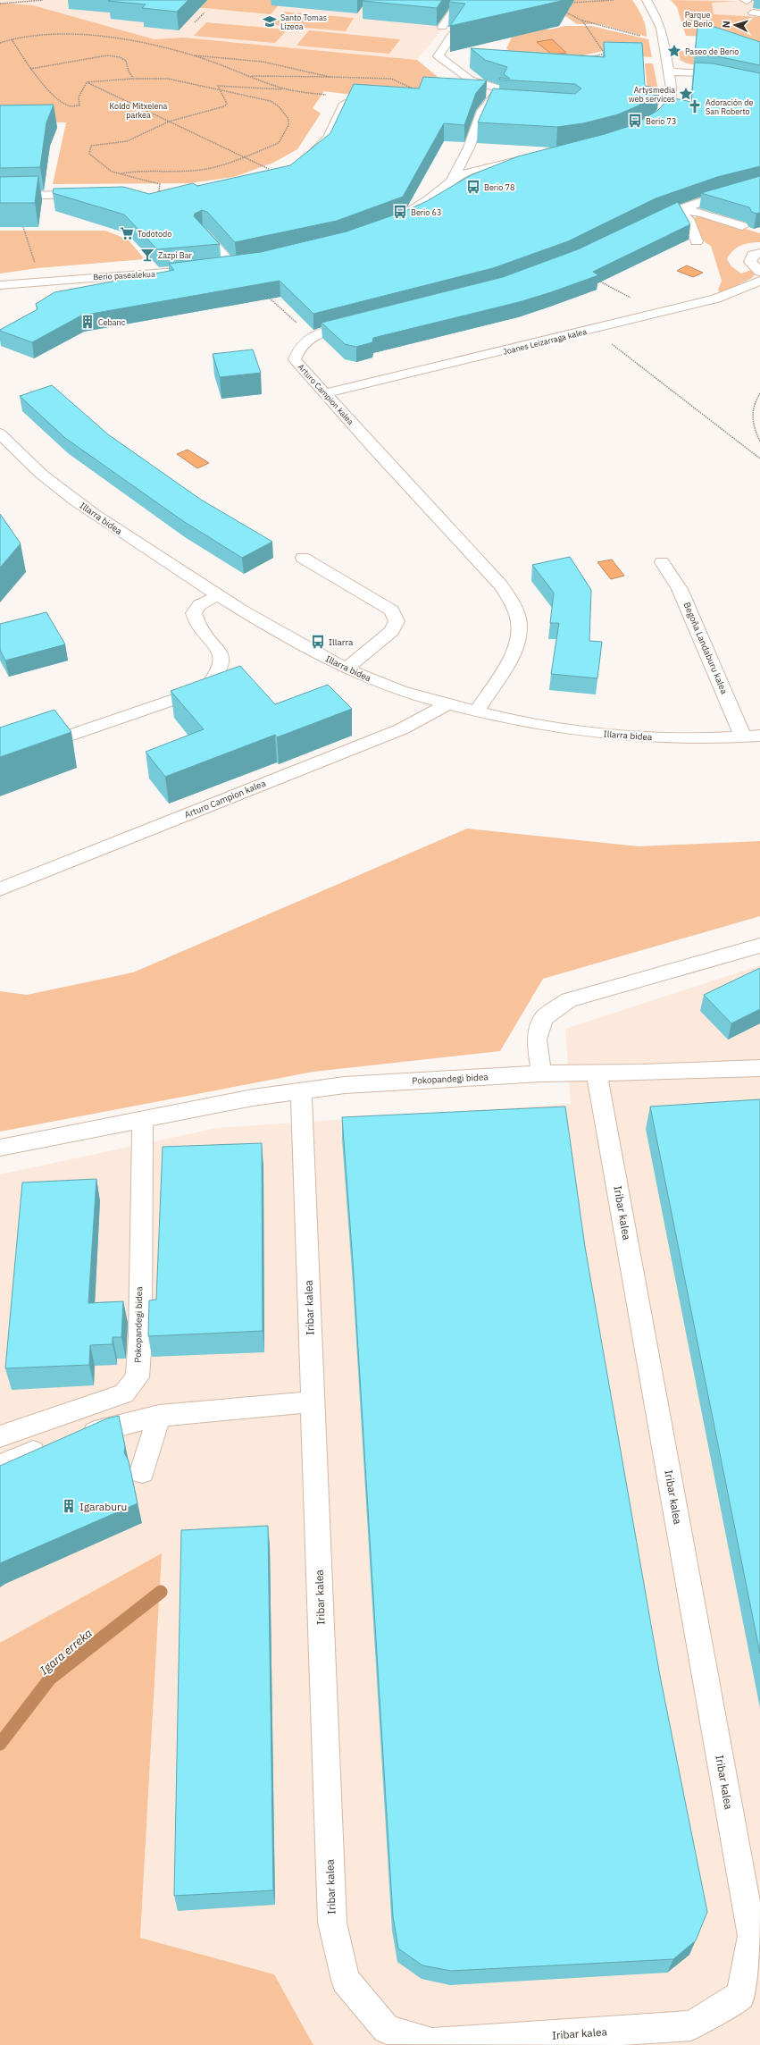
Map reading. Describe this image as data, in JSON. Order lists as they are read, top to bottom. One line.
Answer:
{"streets":{"street":["Berio pasealekua","Joanes Leizarraga kalea","Arturo Campion kalea","Illarra bidea","Begoña Landaburu kalea","Pokopandegi bidea","Iribar kalea"]},"crossings":[["Joanes Leizarraga kalea","Arturo Campion kalea"],["Arturo Campion kalea","Illarra bidea"],["Illarra bidea","Begoña Landaburu kalea"],["Pokopandegi bidea","Iribar kalea"]],"water":["Igara erreka"],"parks":["Parque de Berio","Koldo Mitxelena parkea"],"places":{"school or university":["Santo Tomas Lizeoa"],"place":["Paseo de Berio","Artysmedia web services"],"church":["Adoración de San Roberto"],"bus stop":["Berio 73","Berio 78","Berio 63","Illarra"],"supermarket":["Todotodo"],"bar":["Zazpi Bar"],"building":["Cebanc","Igaraburu"]},"north":"left"}
